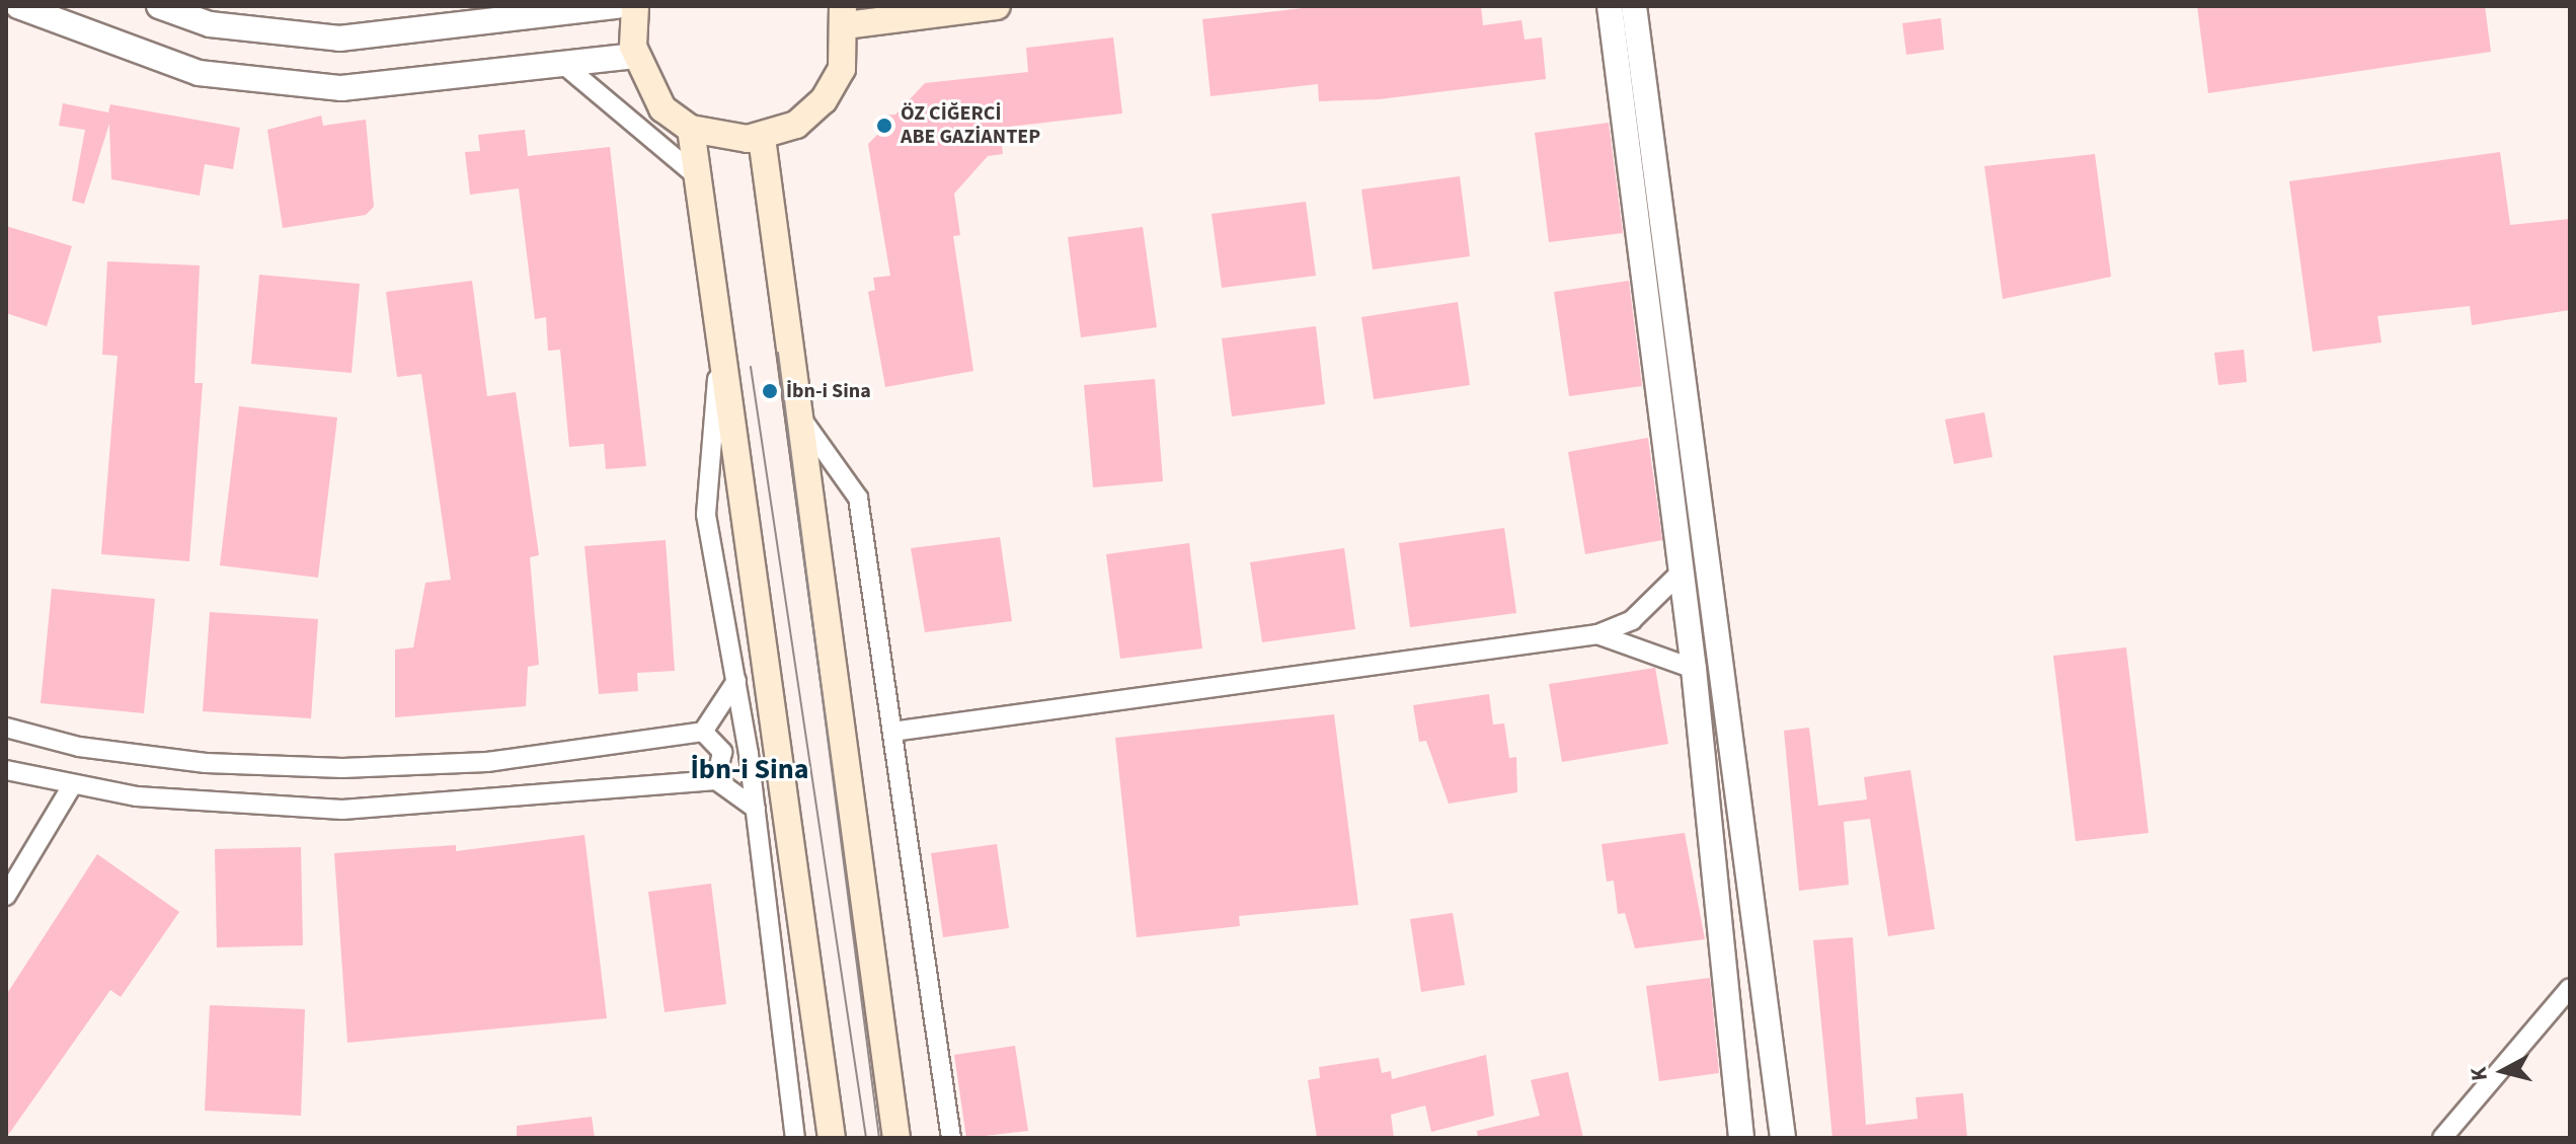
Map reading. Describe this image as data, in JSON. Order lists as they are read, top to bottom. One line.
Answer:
{"districts":["İbn-i Sina"],"places":["ÖZ CİĞERCİ ABE GAZİANTEP","İbn-i Sina"],"north":"left"}
